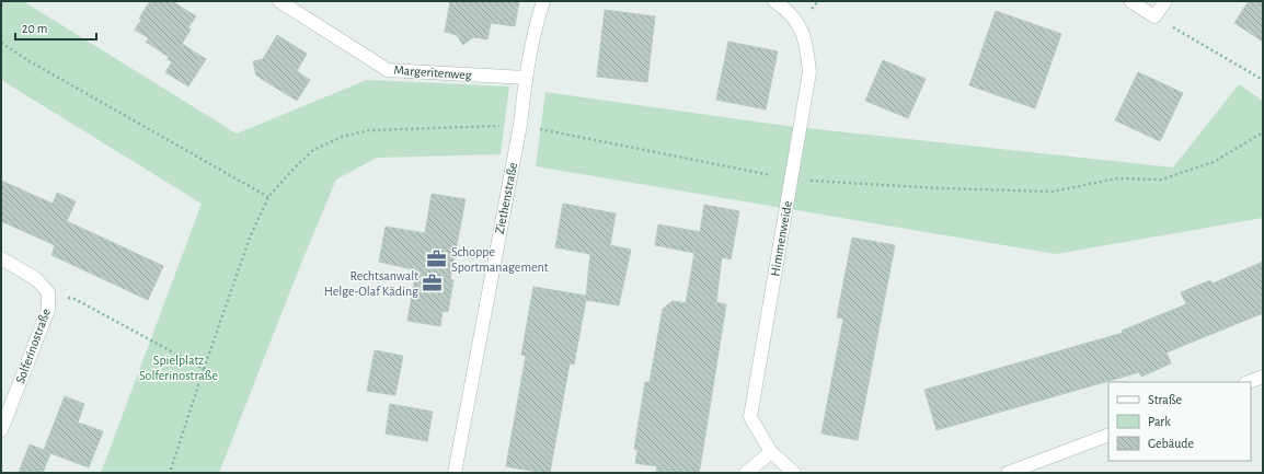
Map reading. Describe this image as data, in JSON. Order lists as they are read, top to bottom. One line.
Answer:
{"streets":{"street":["Margeritenweg","Ziethenstraße","Himmenweide","Solferinostraße"]},"crossings":[["Margeritenweg","Ziethenstraße"]],"parks":["Spielplatz Solferinostraße"],"places":{"office":["Schoppe Sportmanagement","Rechtsanwalt Helge-Olaf Käding"]},"legend":["Straße","Park","Gebäude"],"scale_bar":"20 m"}
